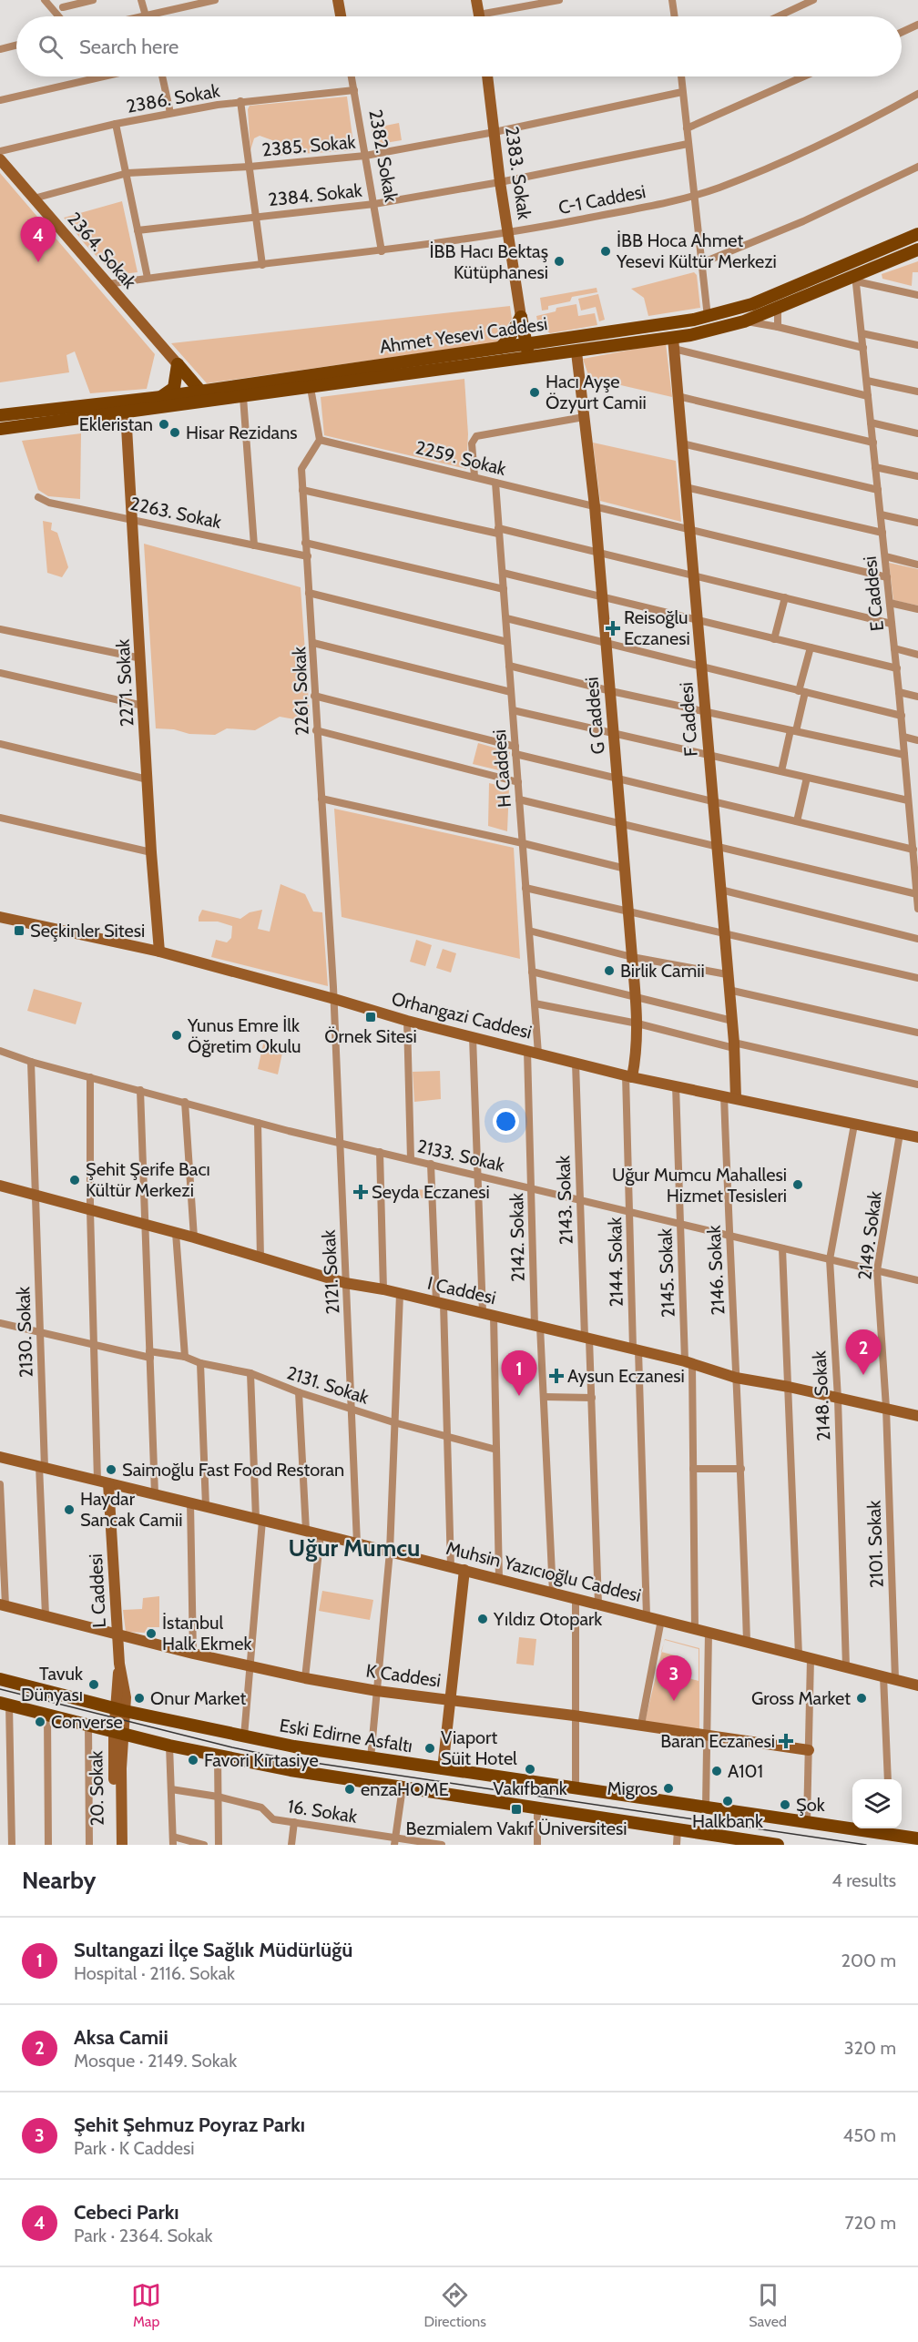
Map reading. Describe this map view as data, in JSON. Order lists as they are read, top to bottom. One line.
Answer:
{"streets":{"main road":["Ahmet Yesevi Caddesi","Eski Edirne Asfaltı"],"street":["2386. Sokak","2385. Sokak","2382. Sokak","2383. Sokak","2384. Sokak","C-1 Caddesi","2364. Sokak","2259. Sokak","2263. Sokak","E Caddesi","2271. Sokak","2261. Sokak","G Caddesi","F Caddesi","H Caddesi","Orhangazi Caddesi","2133. Sokak","2143. Sokak","2149. Sokak","2142. Sokak","2144. Sokak","2146. Sokak","2121. Sokak","2145. Sokak","I Caddesi","2130. Sokak","2131. Sokak","2148. Sokak","2101. Sokak","Muhsin Yazıcıoğlu Caddesi","L Caddesi","K Caddesi","20. Sokak","16. Sokak"]},"crossings":[["2386. Sokak","2382. Sokak"],["2385. Sokak","2382. Sokak"],["2385. Sokak","2383. Sokak"],["2385. Sokak","2364. Sokak"],["2382. Sokak","2384. Sokak"],["2382. Sokak","C-1 Caddesi"],["2383. Sokak","2384. Sokak"],["2383. Sokak","C-1 Caddesi"],["C-1 Caddesi","2364. Sokak"],["Ahmet Yesevi Caddesi","E Caddesi"],["Ahmet Yesevi Caddesi","2271. Sokak"],["Ahmet Yesevi Caddesi","G Caddesi"],["Ahmet Yesevi Caddesi","F Caddesi"],["2259. Sokak","E Caddesi"],["2259. Sokak","2261. Sokak"],["2259. Sokak","G Caddesi"],["2259. Sokak","F Caddesi"],["2259. Sokak","H Caddesi"],["2263. Sokak","2271. Sokak"],["2263. Sokak","2261. Sokak"],["2271. Sokak","Orhangazi Caddesi"],["2261. Sokak","Orhangazi Caddesi"],["2261. Sokak","2121. Sokak"],["G Caddesi","Orhangazi Caddesi"],["G Caddesi","2144. Sokak"],["F Caddesi","Orhangazi Caddesi"],["H Caddesi","Orhangazi Caddesi"],["H Caddesi","2142. Sokak"],["Orhangazi Caddesi","2143. Sokak"],["Orhangazi Caddesi","2149. Sokak"],["Orhangazi Caddesi","2142. Sokak"],["Orhangazi Caddesi","2144. Sokak"],["Orhangazi Caddesi","2146. Sokak"],["Orhangazi Caddesi","2121. Sokak"],["Orhangazi Caddesi","2145. Sokak"],["Orhangazi Caddesi","2148. Sokak"],["2133. Sokak","2143. Sokak"],["2133. Sokak","2149. Sokak"],["2133. Sokak","2142. Sokak"],["2133. Sokak","2144. Sokak"],["2133. Sokak","2146. Sokak"],["2133. Sokak","2121. Sokak"],["2133. Sokak","2145. Sokak"],["2133. Sokak","2130. Sokak"],["2133. Sokak","2148. Sokak"],["2143. Sokak","I Caddesi"],["2143. Sokak","Muhsin Yazıcıoğlu Caddesi"],["2149. Sokak","I Caddesi"],["2149. Sokak","2101. Sokak"],["2142. Sokak","I Caddesi"],["2142. Sokak","Muhsin Yazıcıoğlu Caddesi"],["2144. Sokak","I Caddesi"],["2144. Sokak","Muhsin Yazıcıoğlu Caddesi"],["2146. Sokak","I Caddesi"],["2146. Sokak","Muhsin Yazıcıoğlu Caddesi"],["2121. Sokak","I Caddesi"],["2121. Sokak","2131. Sokak"],["2121. Sokak","Muhsin Yazıcıoğlu Caddesi"],["2145. Sokak","I Caddesi"],["2145. Sokak","Muhsin Yazıcıoğlu Caddesi"],["I Caddesi","2130. Sokak"],["I Caddesi","2148. Sokak"],["I Caddesi","2101. Sokak"],["2130. Sokak","2131. Sokak"],["2130. Sokak","Muhsin Yazıcıoğlu Caddesi"],["2130. Sokak","K Caddesi"],["2148. Sokak","Muhsin Yazıcıoğlu Caddesi"],["2101. Sokak","Muhsin Yazıcıoğlu Caddesi"],["Muhsin Yazıcıoğlu Caddesi","L Caddesi"],["L Caddesi","K Caddesi"],["L Caddesi","Eski Edirne Asfaltı"],["L Caddesi","20. Sokak"]],"districts":["Uğur Mumcu"],"places":{"other":["İBB Hoca Ahmet Yesevi Kültür Merkezi","İBB Hacı Bektaş Kütüphanesi","Hacı Ayşe Özyurt Camii","Ekleristan","Hisar Rezidans","Birlik Camii","Yunus Emre İlk Öğretim Okulu","Şehit Şerife Bacı Kültür Merkezi","Uğur Mumcu Mahallesi Hizmet Tesisleri","Saimoğlu Fast Food Restoran","Haydar Sancak Camii","Yıldız Otopark","İstanbul Halk Ekmek","Tavuk Dünyası","Onur Market","Gross Market","Converse","Viaport Süit Hotel","Favori Kırtasiye","Vakıfbank","A101","Migros","enzaHOME","Halkbank","Şok"],"health":["Reisoğlu Eczanesi","Seyda Eczanesi","Aysun Eczanesi","Baran Eczanesi"],"transit":["Seçkinler Sitesi","Örnek Sitesi","Bezmialem Vakıf Üniversitesi"]},"page":{"search":"Search here","pins":["4","2","1","3"],"heading":["Nearby","4 results"],"list":[{"mark":"1","name":"Sultangazi İlçe Sağlık Müdürlüğü","note":"Hospital · 2116. Sokak","value":"200 m"},{"mark":"2","name":"Aksa Camii","note":"Mosque · 2149. Sokak","value":"320 m"},{"mark":"3","name":"Şehit Şehmuz Poyraz Parkı","note":"Park · K Caddesi","value":"450 m"},{"mark":"4","name":"Cebeci Parkı","note":"Park · 2364. Sokak","value":"720 m"}],"nav":["Map","Directions","Saved"]}}
